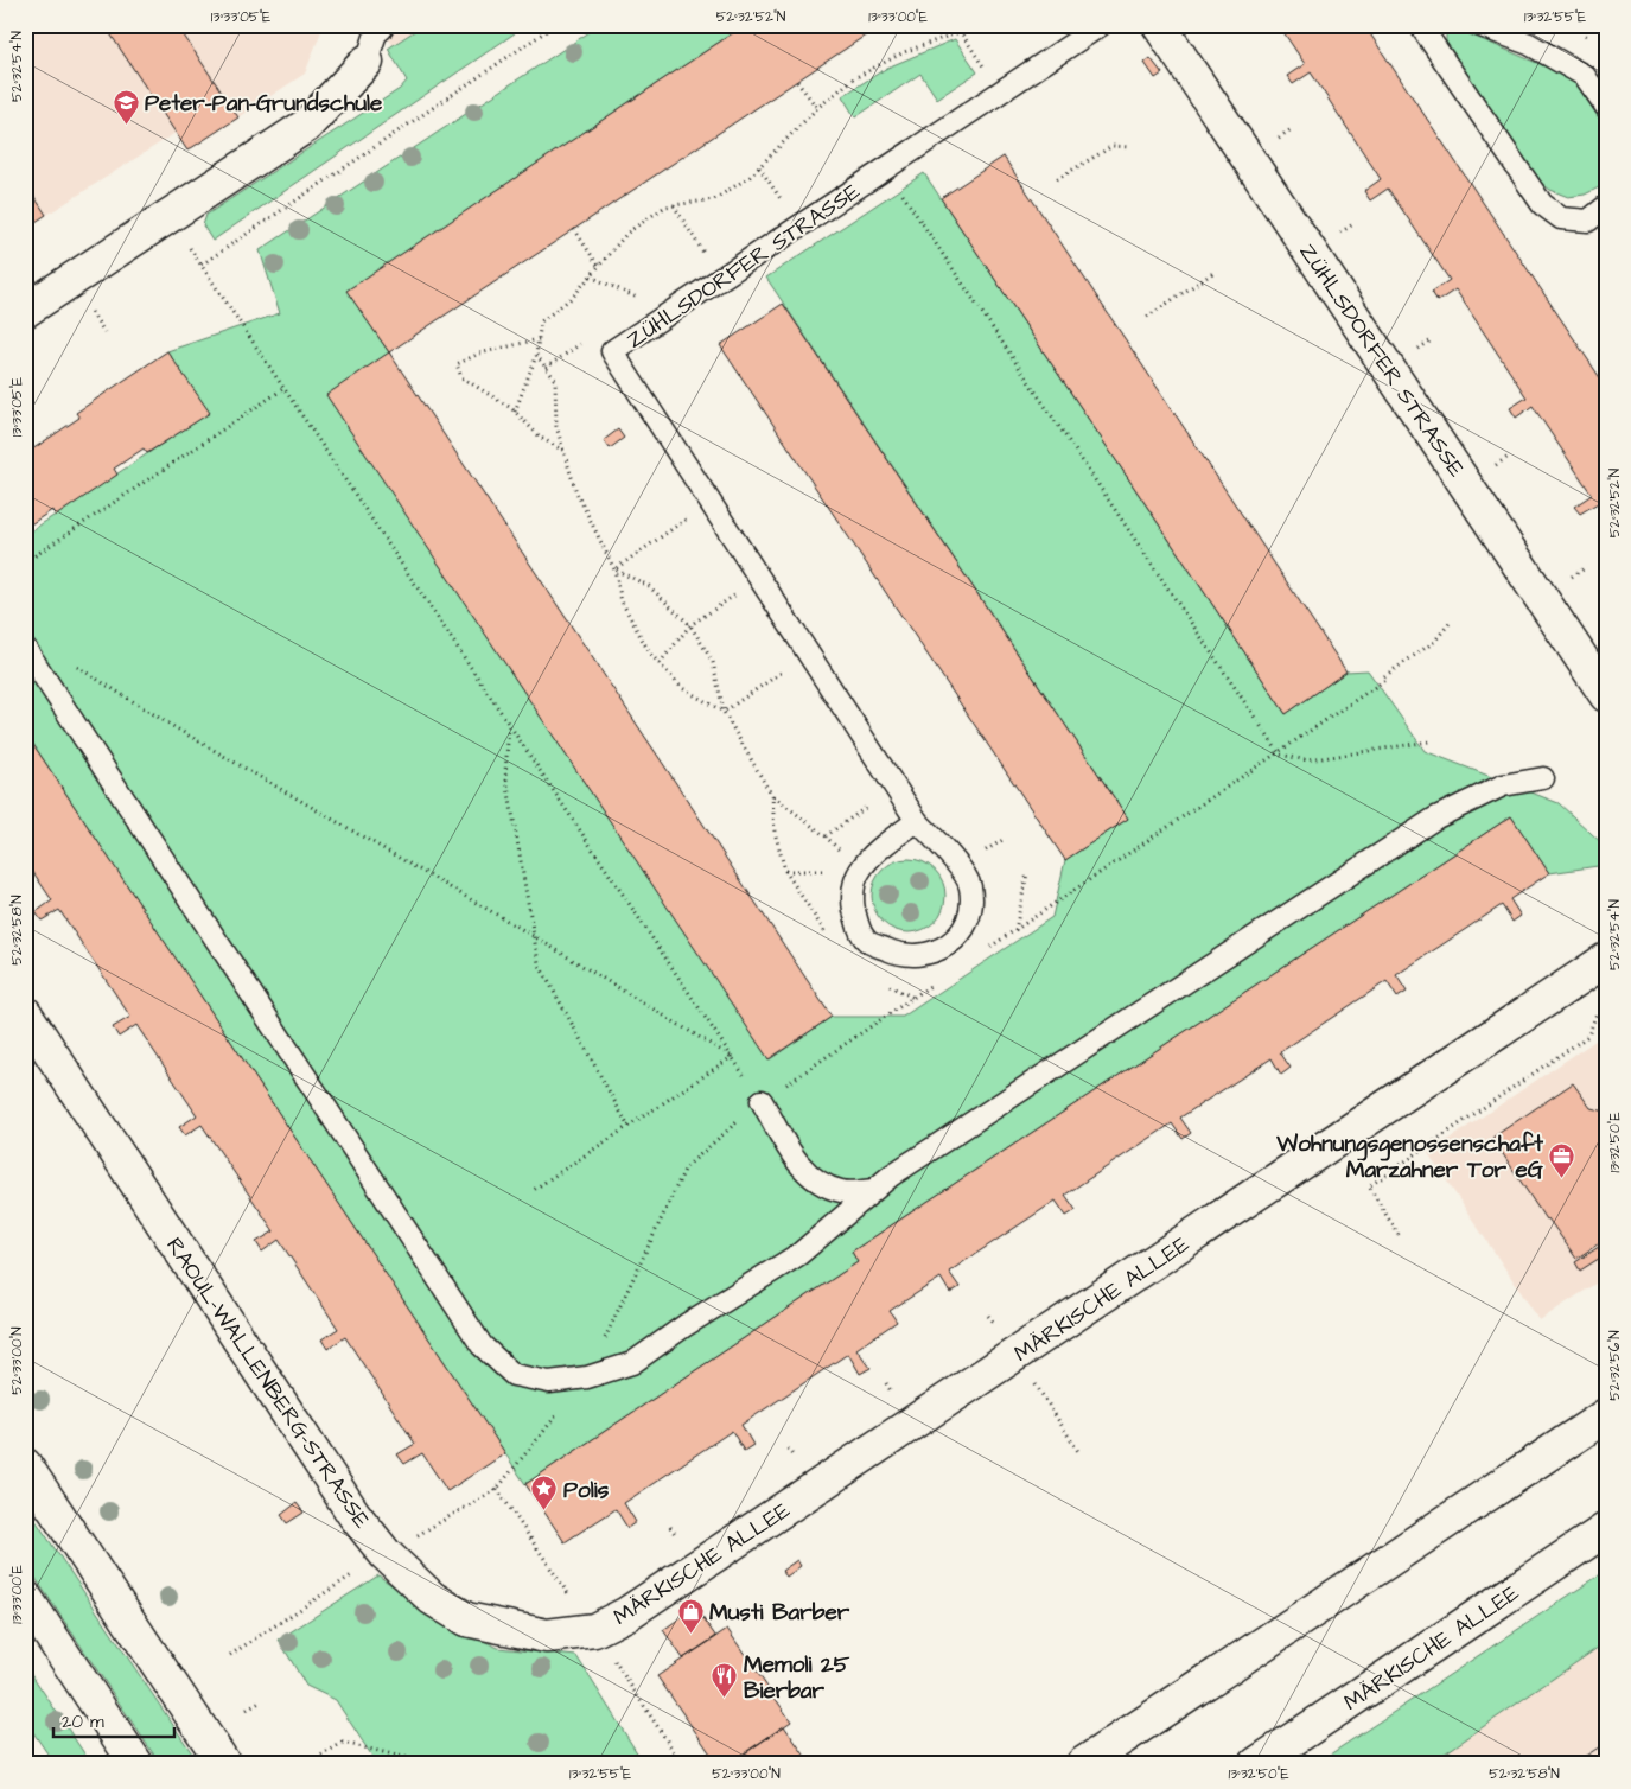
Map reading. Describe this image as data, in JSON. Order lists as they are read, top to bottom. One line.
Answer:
{"streets":{"street":["ZÜHLSDORFER STRASSE","MÄRKISCHE ALLEE","RAOUL-WALLENBERG-STRASSE"]},"crossings":[["MÄRKISCHE ALLEE","RAOUL-WALLENBERG-STRASSE"]],"places":{"school or university":["Peter-Pan-Grundschule"],"office":["Wohnungsgenossenschaft Marzahner Tor eG"],"place":["Polis"],"shop":["Musti Barber"],"restaurant":["Memoli 25 Bierbar"]},"scale_bar":"20 m","coordinates":["13°33'05\"E","52°32'52\"N","13°33'00\"E","13°32'55\"E","52°32'54\"N","52°32'58\"N","13°32'50\"E","52°33'00\"N","52°32'56\"N"]}
